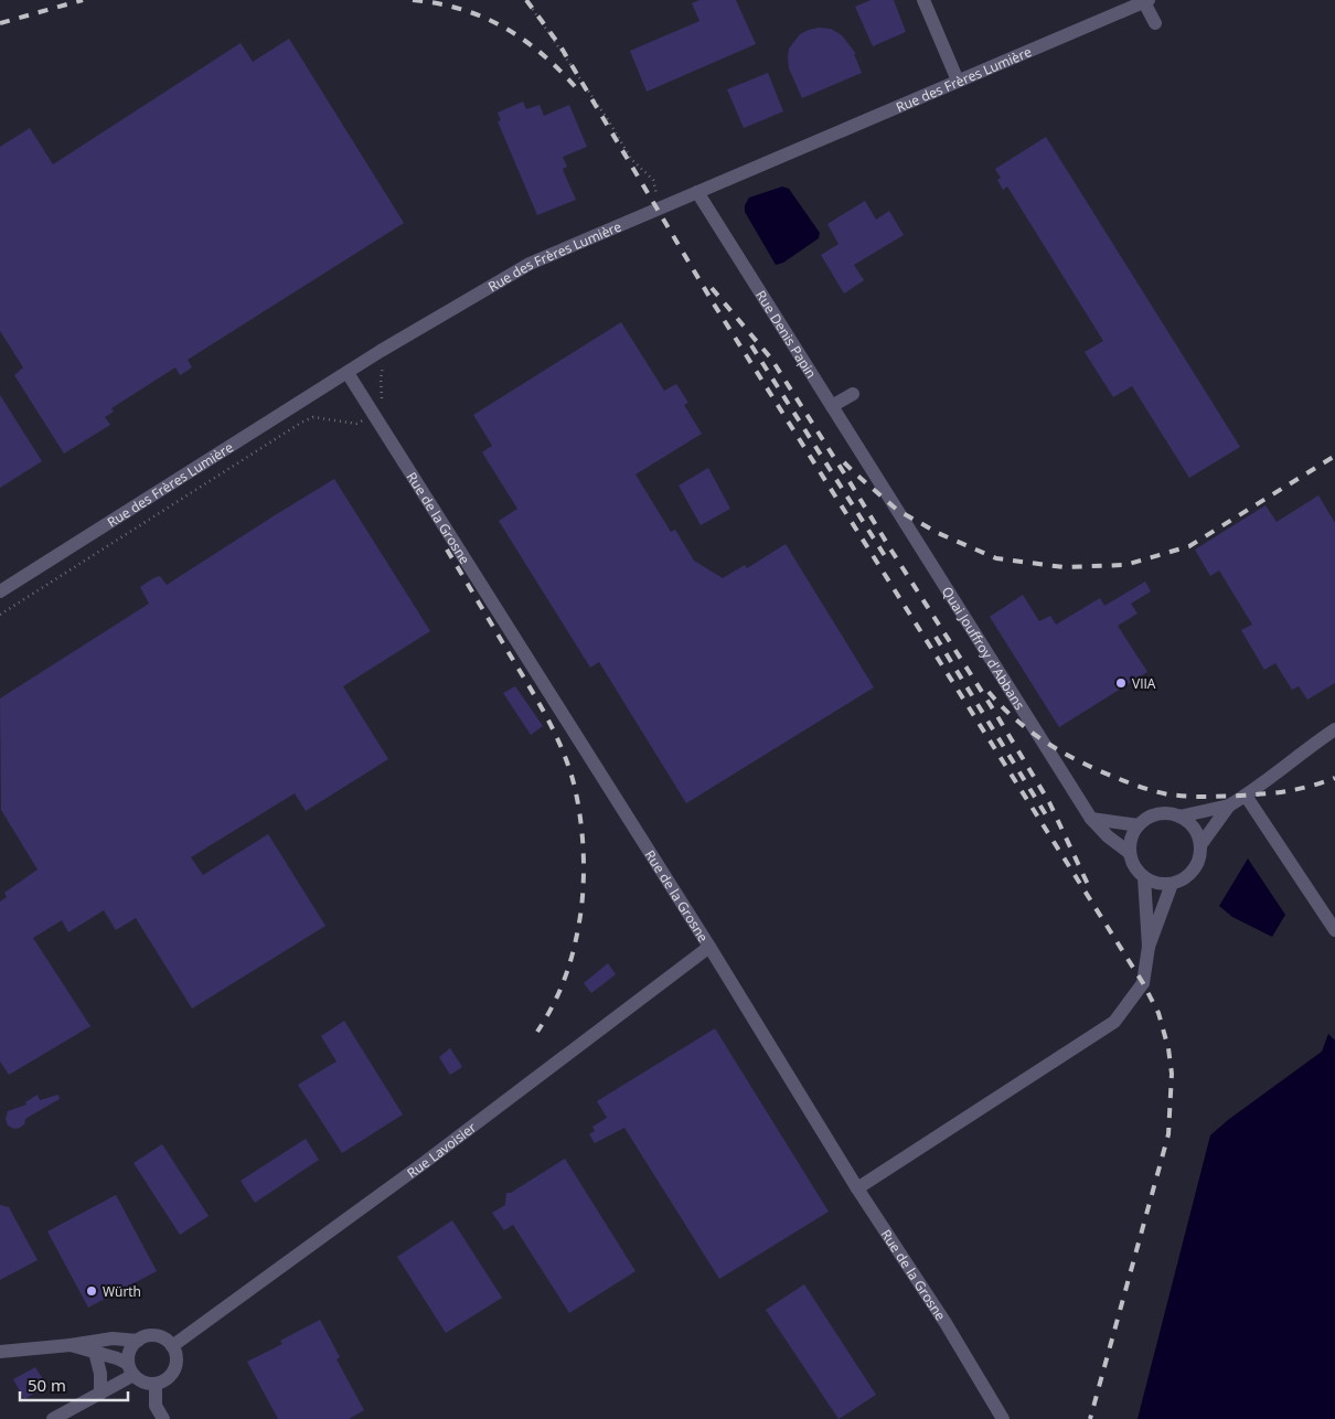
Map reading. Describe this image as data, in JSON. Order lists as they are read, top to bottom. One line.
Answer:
{"streets":{"street":["Rue des Frères Lumière","Rue Denis Papin","Rue de la Grosne","Quai Jouffroy d'Abbans","Rue Lavoisier"]},"crossings":[["Rue des Frères Lumière","Rue Denis Papin"],["Rue des Frères Lumière","Rue de la Grosne"],["Rue Denis Papin","Quai Jouffroy d'Abbans"],["Rue de la Grosne","Rue Lavoisier"]],"places":["VIIA","Würth"],"scale_bar":"50 m"}
